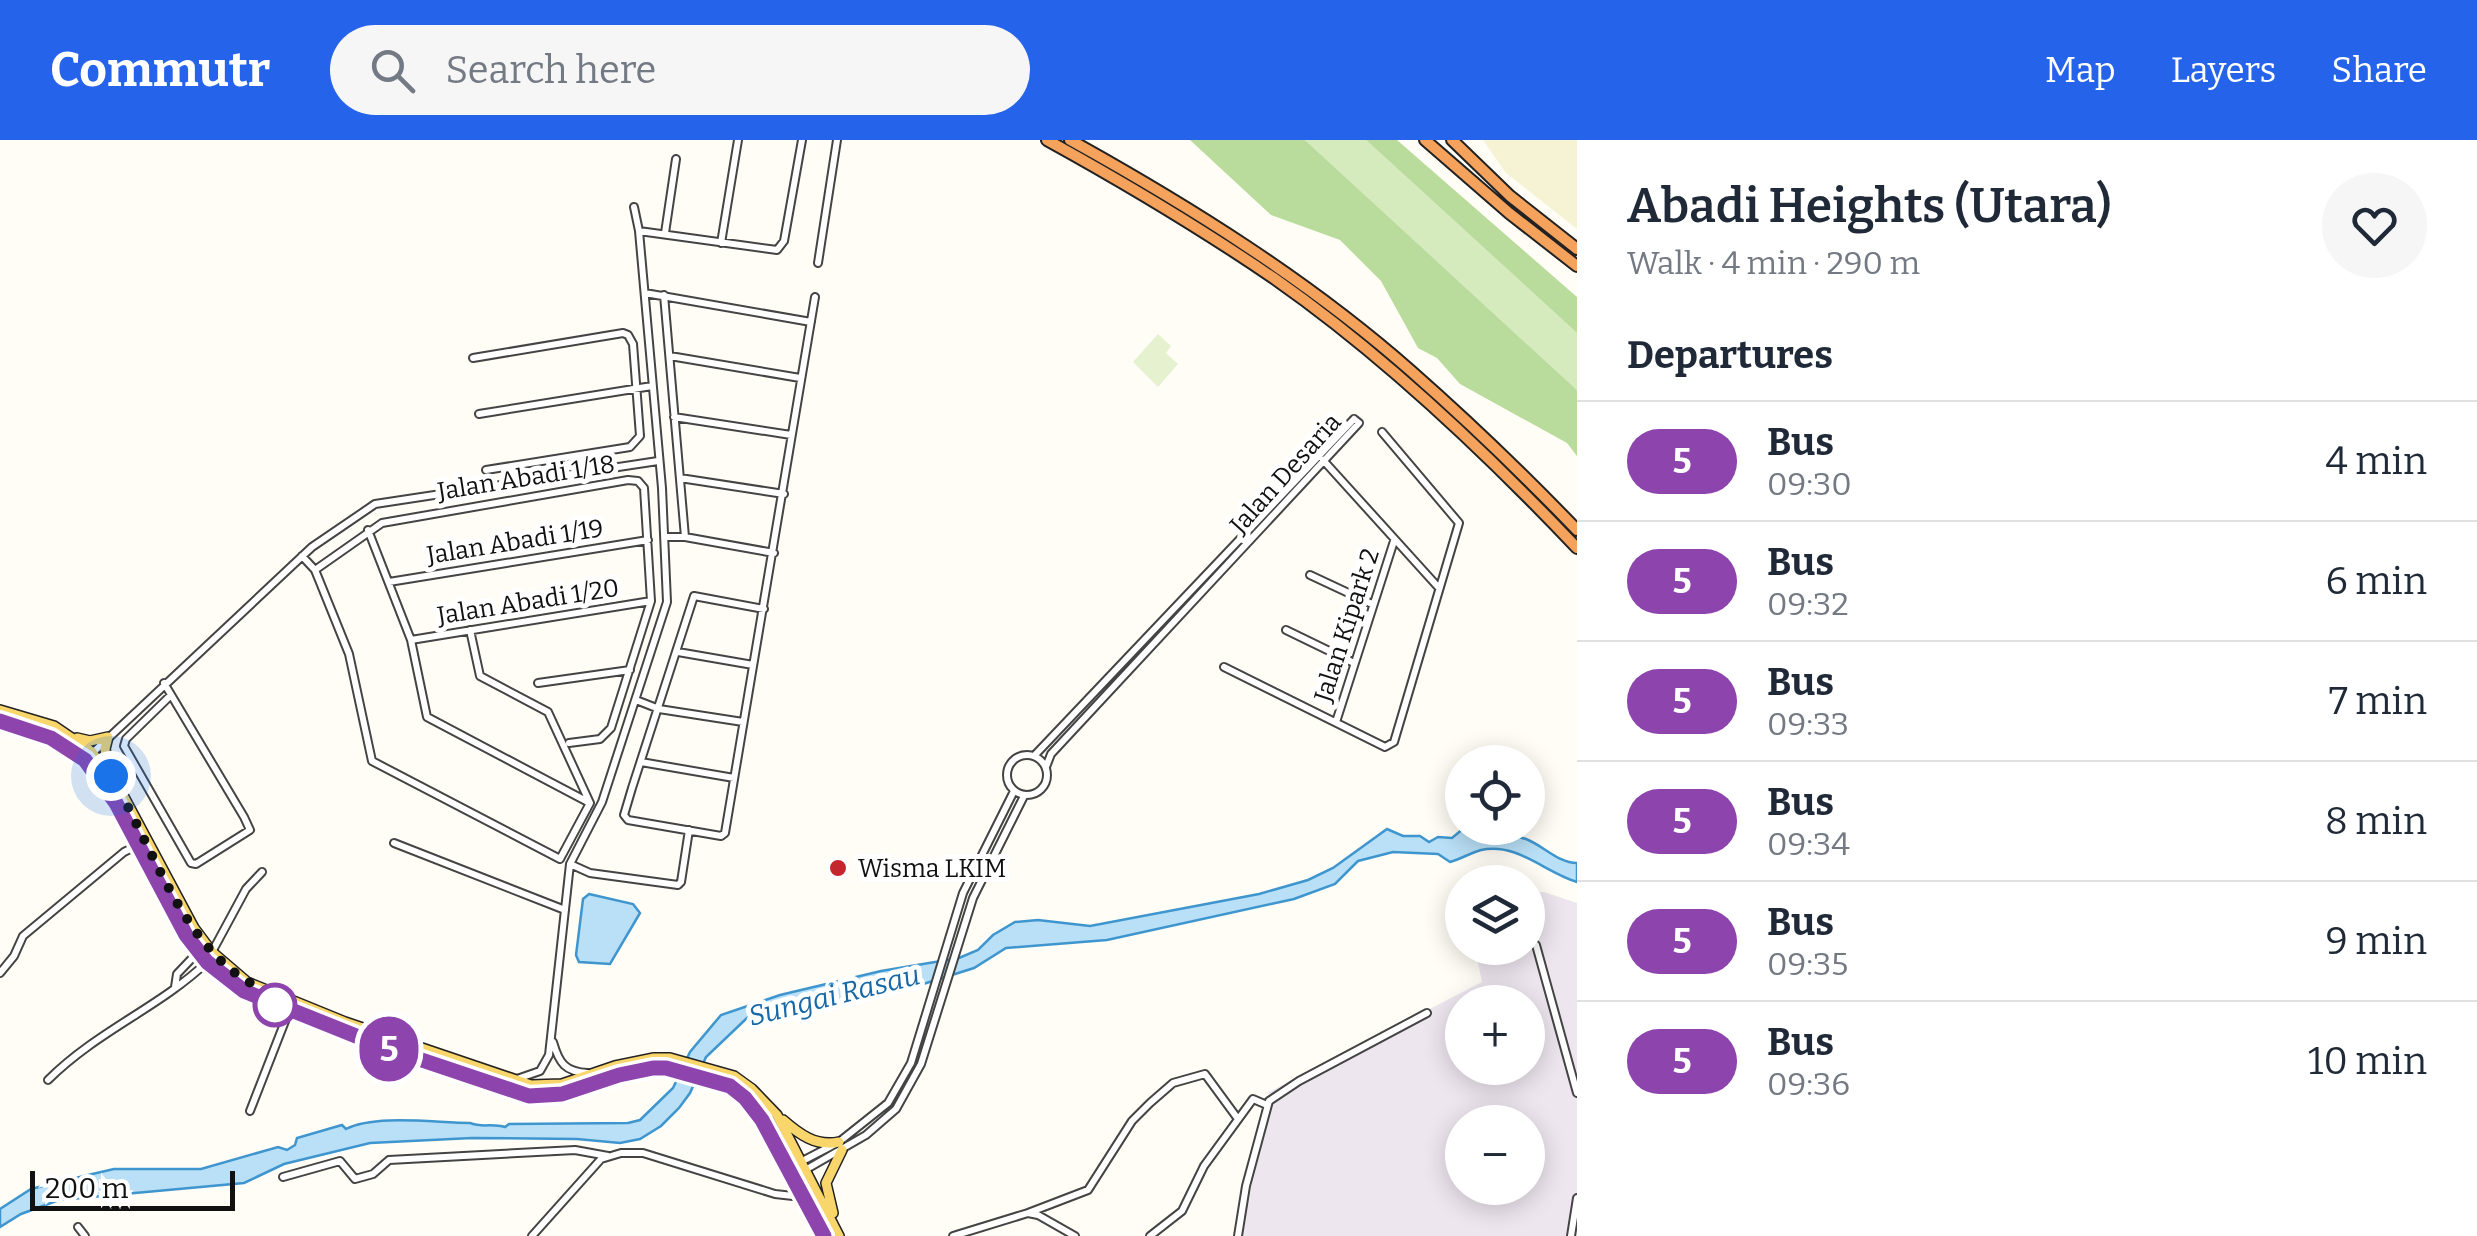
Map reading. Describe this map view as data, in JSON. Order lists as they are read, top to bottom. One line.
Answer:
{"streets":{"street":["Jalan Desaria","Jalan Abadi 1/18","Jalan Abadi 1/19","Jalan Abadi 1/20","Jalan Kipark 2"]},"crossings":[["Jalan Abadi 1/18","Jalan Abadi 1/19"],["Jalan Abadi 1/18","Jalan Abadi 1/20"]],"water":["Sungai Rasau"],"places":["Wisma LKIM"],"lines":["bus line 5"],"scale_bar":"200 m","page":{"header":"Commutr","search":"Search here","nav":["Map","Layers","Share"],"on_map":"5","heading":[["Abadi Heights (Utara)","Walk · 4 min · 290 m"],"Departures"],"list":[{"mark":"5","name":"Bus","note":"09:30","value":"4 min"},{"mark":"5","name":"Bus","note":"09:32","value":"6 min"},{"mark":"5","name":"Bus","note":"09:33","value":"7 min"},{"mark":"5","name":"Bus","note":"09:34","value":"8 min"},{"mark":"5","name":"Bus","note":"09:35","value":"9 min"},{"mark":"5","name":"Bus","note":"09:36","value":"10 min"}],"map_buttons":["+","−"],"scale":"200 m"}}
